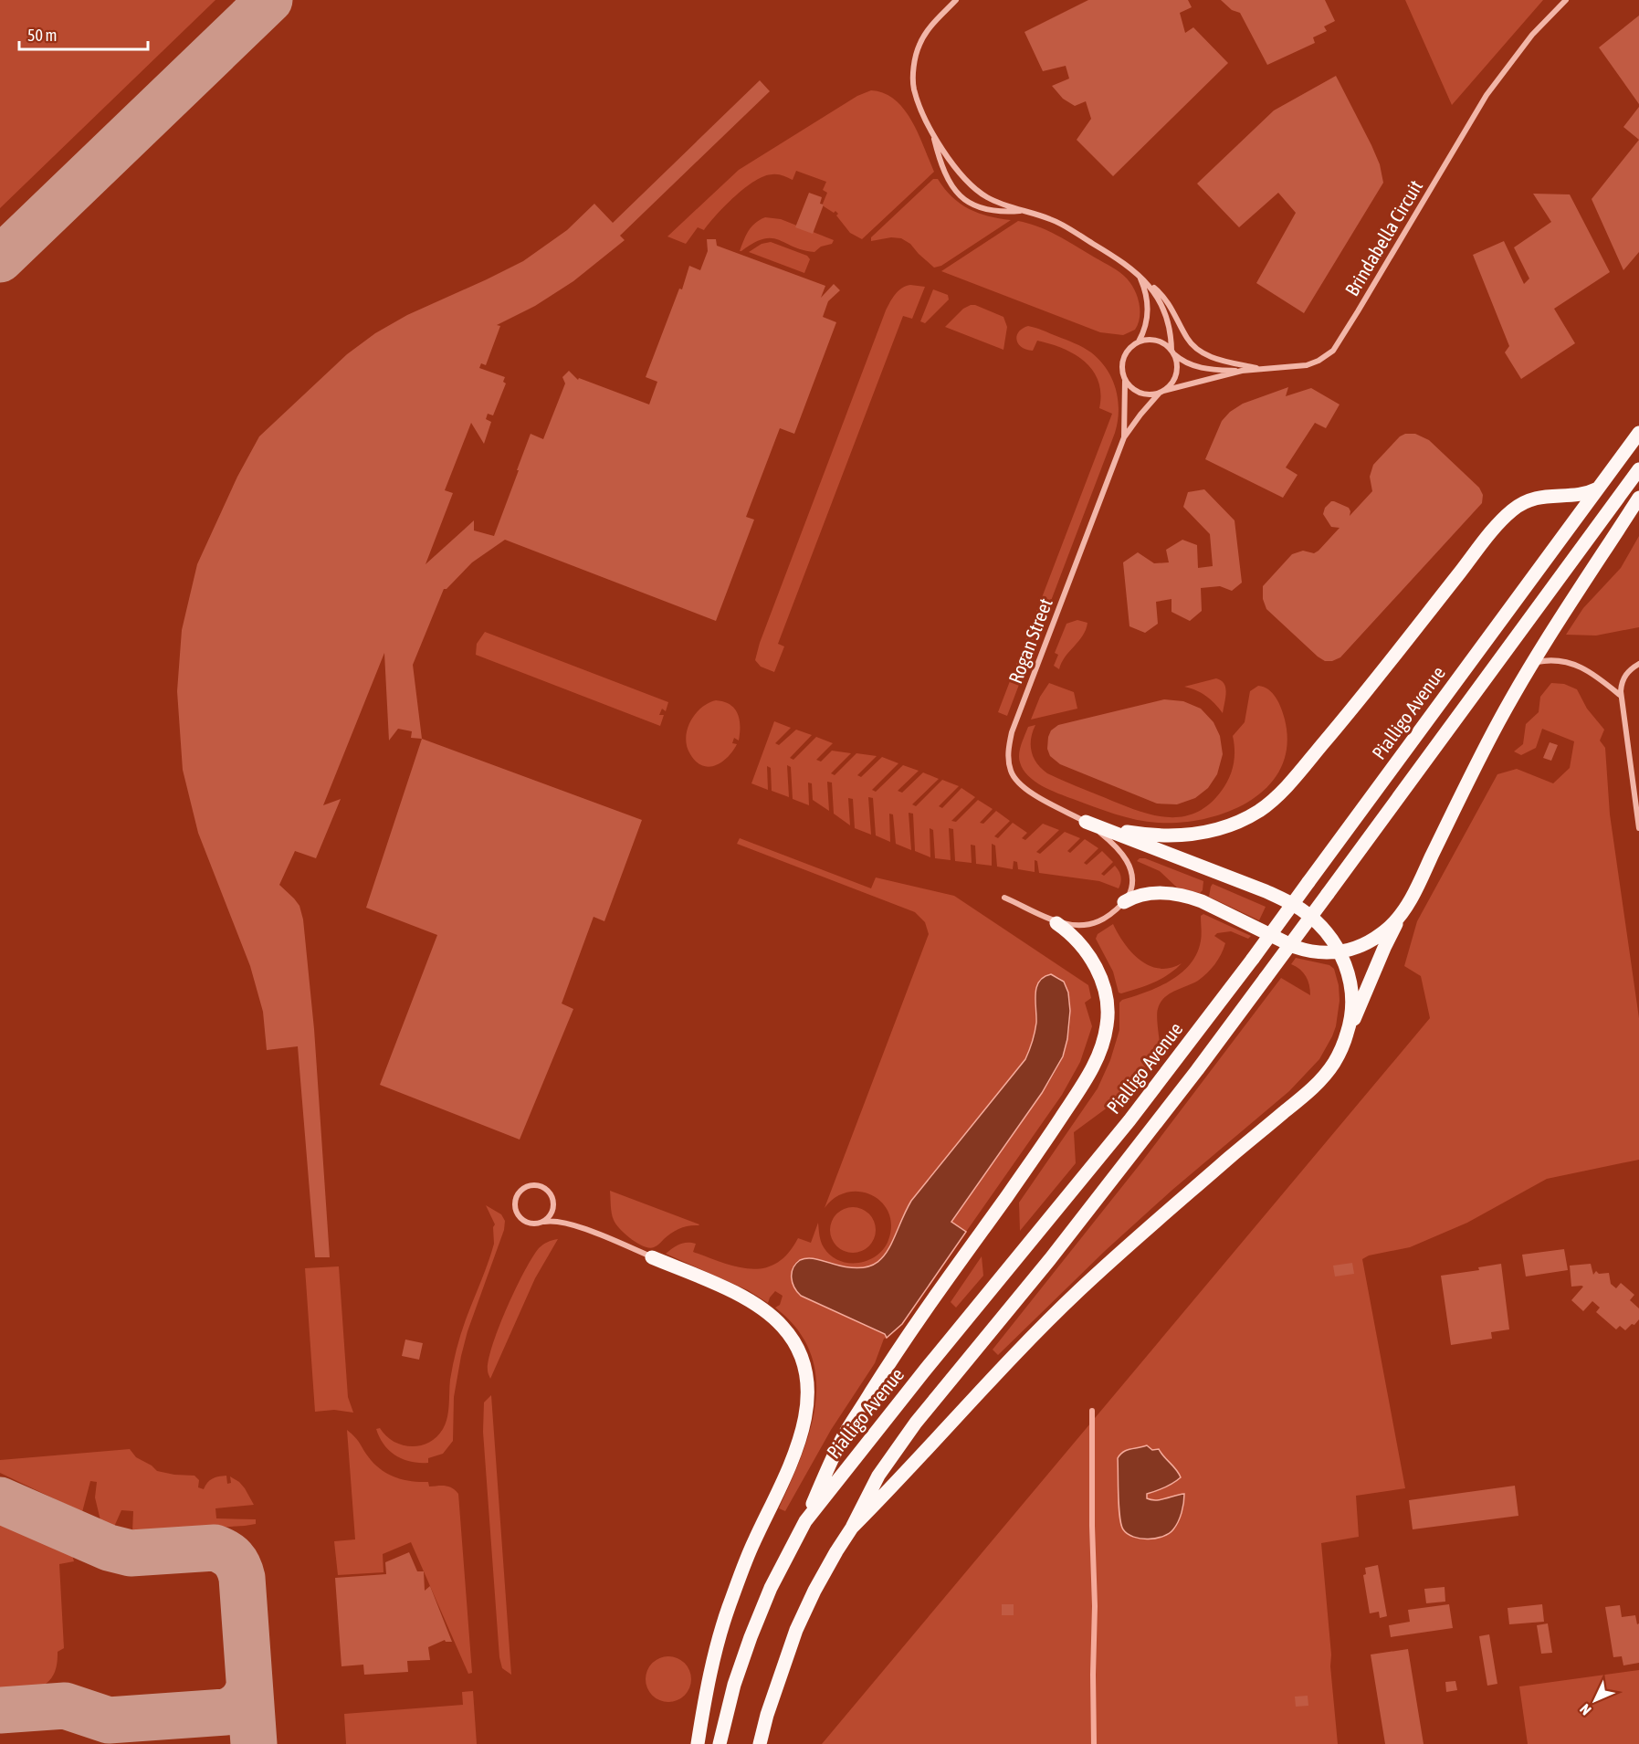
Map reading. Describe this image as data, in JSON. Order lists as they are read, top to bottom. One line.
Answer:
{"streets":{"main road":["Pialligo Avenue"],"street":["Brindabella Circuit","Rogan Street"]},"crossings":[["Brindabella Circuit","Rogan Street"]],"scale_bar":"50 m","north":"bottom left"}
